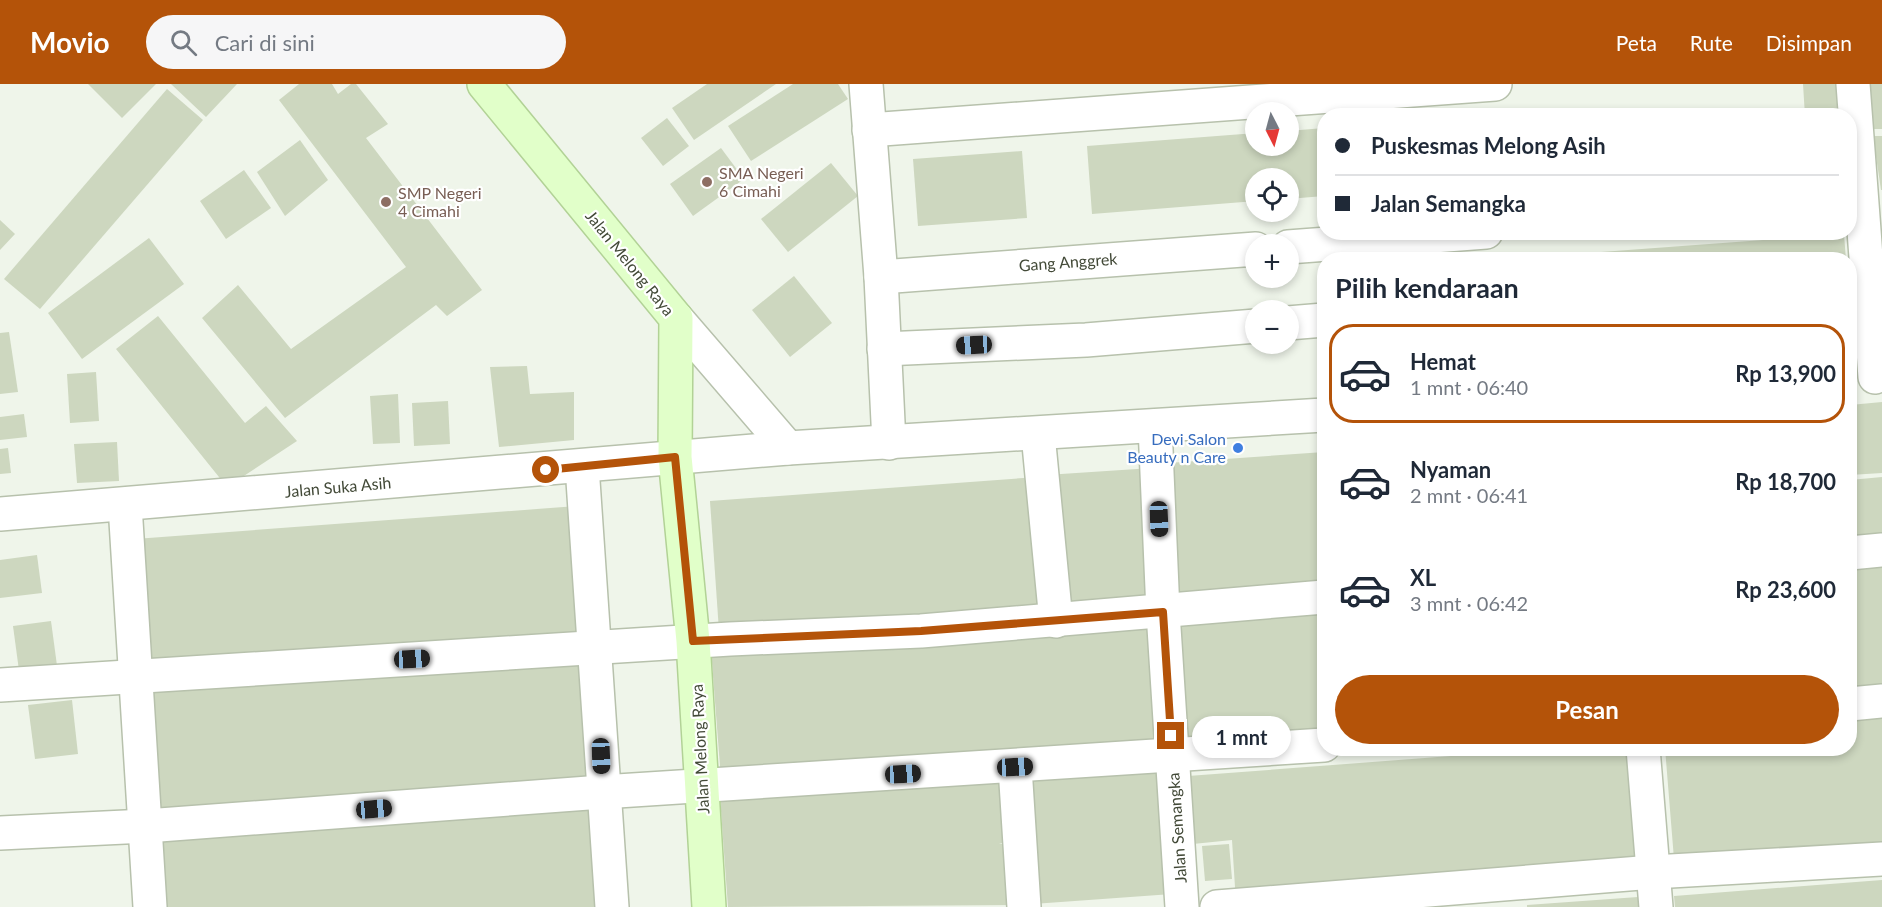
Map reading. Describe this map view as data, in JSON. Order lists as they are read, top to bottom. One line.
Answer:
{"streets":{"main road":["Jalan Melong Raya"],"street":["Gang Anggrek","Jalan Suka Asih","Jalan Semangka"]},"crossings":[["Jalan Melong Raya","Jalan Suka Asih"],["Jalan Suka Asih","Jalan Semangka"]],"places":["SMA Negeri 6 Cimahi","SMP Negeri 4 Cimahi","Devi Salon Beauty n Care"],"north":"bottom","page":{"header":"Movio","search":"Cari di sini","nav":["Peta","Rute","Disimpan"],"map_buttons":["+","−"],"banner":["Puskesmas Melong Asih","Jalan Semangka"],"heading":"Pilih kendaraan","list":[{"name":"Hemat","note":"1 mnt · 06:40","value":"Rp 13,900"},{"name":"Nyaman","note":"2 mnt · 06:41","value":"Rp 18,700"},{"name":"XL","note":"3 mnt · 06:42","value":"Rp 23,600"}],"buttons":"Pesan","bubble":"1 mnt"}}
